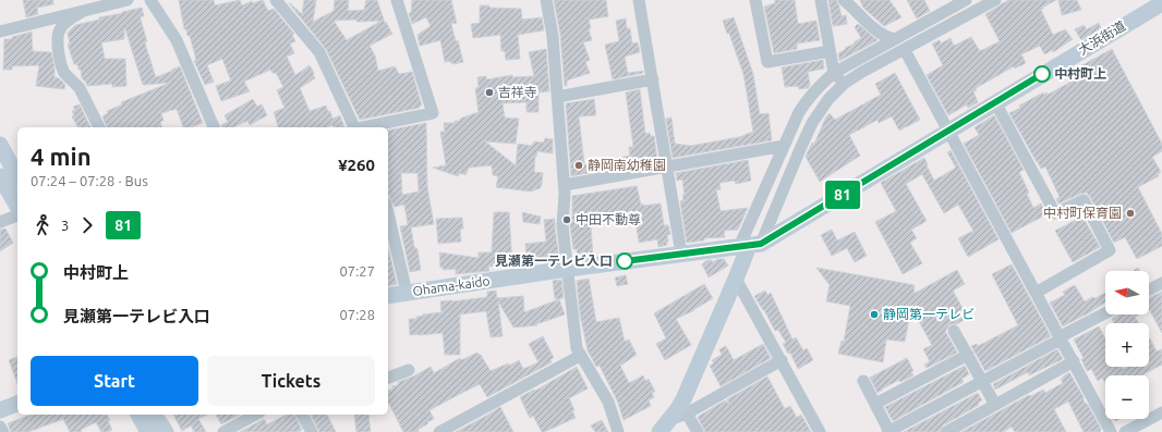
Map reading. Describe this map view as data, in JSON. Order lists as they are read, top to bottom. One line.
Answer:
{"streets":{"street":["大浜街道","Ohama-kaido"]},"crossings":[["大浜街道","Ohama-kaido"]],"places":["中村町上","吉祥寺","静岡南幼稚園","中村町保育園","中田不動尊","見瀬第一テレビ入口","静岡第一テレビ"],"lines":["bus line 81"],"north":"left","page":{"on_map":"81","heading":["4 min","07:24 – 07:28 · Bus","¥260"],"legs":["3","81"],"list":[{"name":"中村町上","value":"07:27"},{"name":"見瀬第一テレビ入口","value":"07:28"}],"map_buttons":["+","−"],"buttons":["Start","Tickets"]}}
